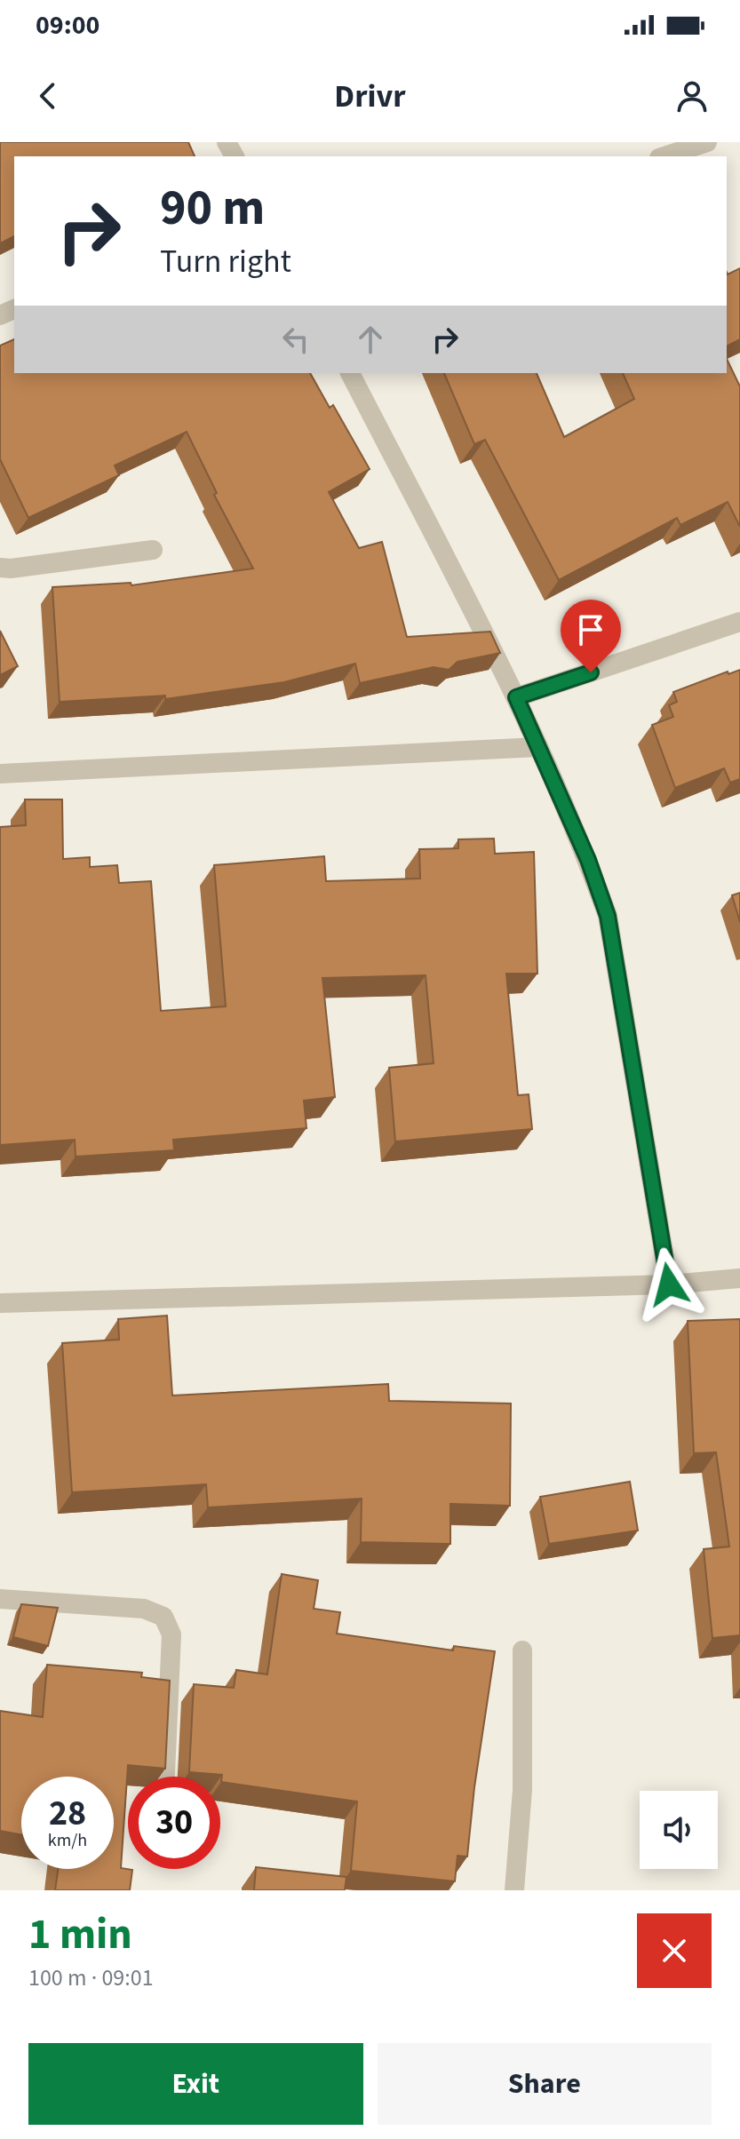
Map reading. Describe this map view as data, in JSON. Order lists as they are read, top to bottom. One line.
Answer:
{"page":{"status":"09:00","header":"Drivr","turn":["90 m","Turn right"],"speed":"28 km/h","limit":"30","heading":["1 min","100 m · 09:01"],"buttons":["Exit","Share"]}}
